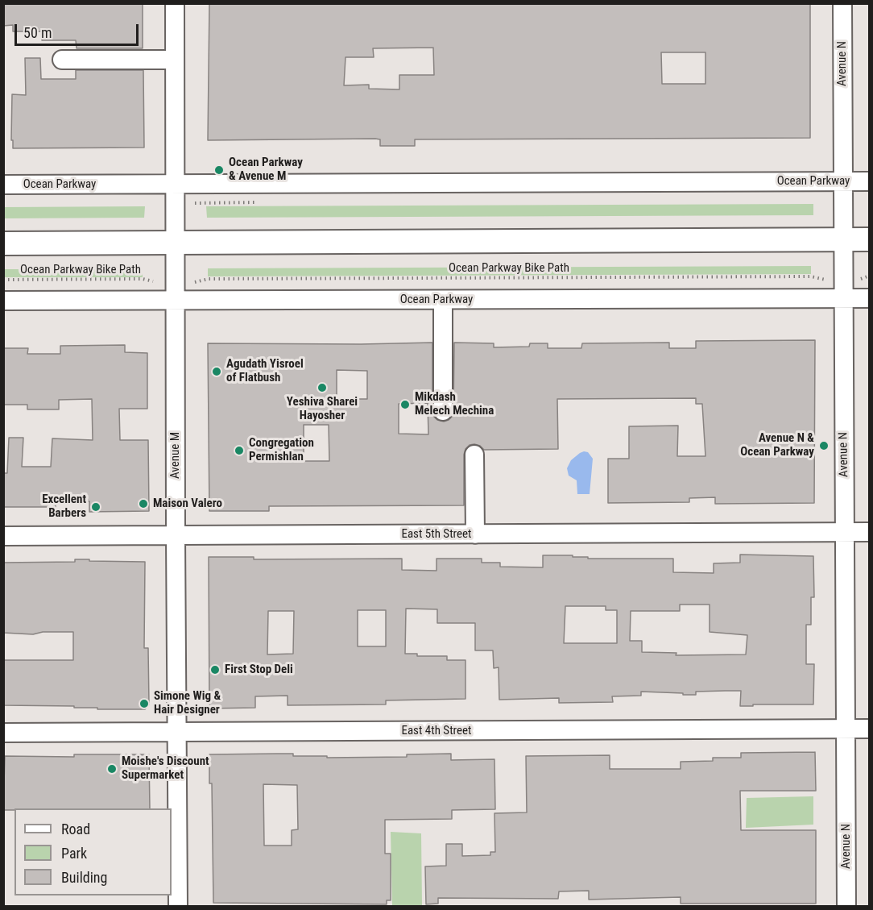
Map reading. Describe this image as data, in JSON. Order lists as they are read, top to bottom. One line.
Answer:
{"streets":{"street":["Avenue N","Ocean Parkway","Avenue M","East 5th Street","East 4th Street"],"path":["Ocean Parkway Bike Path"]},"crossings":[["Avenue N","Ocean Parkway"],["Avenue N","East 5th Street"],["Avenue N","East 4th Street"],["Ocean Parkway","Avenue M"],["Avenue M","East 5th Street"],["Avenue M","East 4th Street"]],"places":["Ocean Parkway & Avenue M","Agudath Yisroel of Flatbush","Yeshiva Sharei Hayosher","Mikdash Melech Mechina","Avenue N & Ocean Parkway","Congregation Permishlan","Maison Valero","Excellent Barbers","First Stop Deli","Simone Wig & Hair Designer","Moishe's Discount Supermarket"],"legend":["Road","Park","Building"],"scale_bar":"50 m"}
